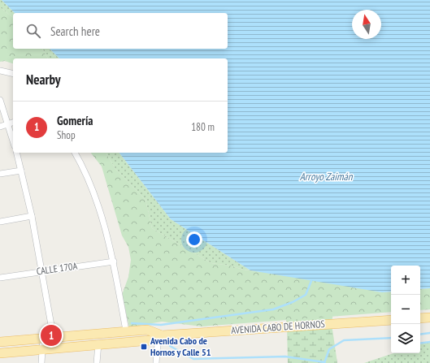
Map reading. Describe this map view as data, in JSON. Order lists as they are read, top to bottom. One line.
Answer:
{"streets":{"main road":["AVENIDA CABO DE HORNOS"],"street":["CALLE 170A"]},"water":["Arroyo Zaimán"],"places":{"transit":["Avenida Cabo de Hornos y Calle 51"]},"north":"top","page":{"search":"Search here","heading":"Nearby","list":[{"mark":"1","name":"Gomería","note":"Shop","value":"180 m"}],"map_buttons":["+","−"],"pins":"1"}}
